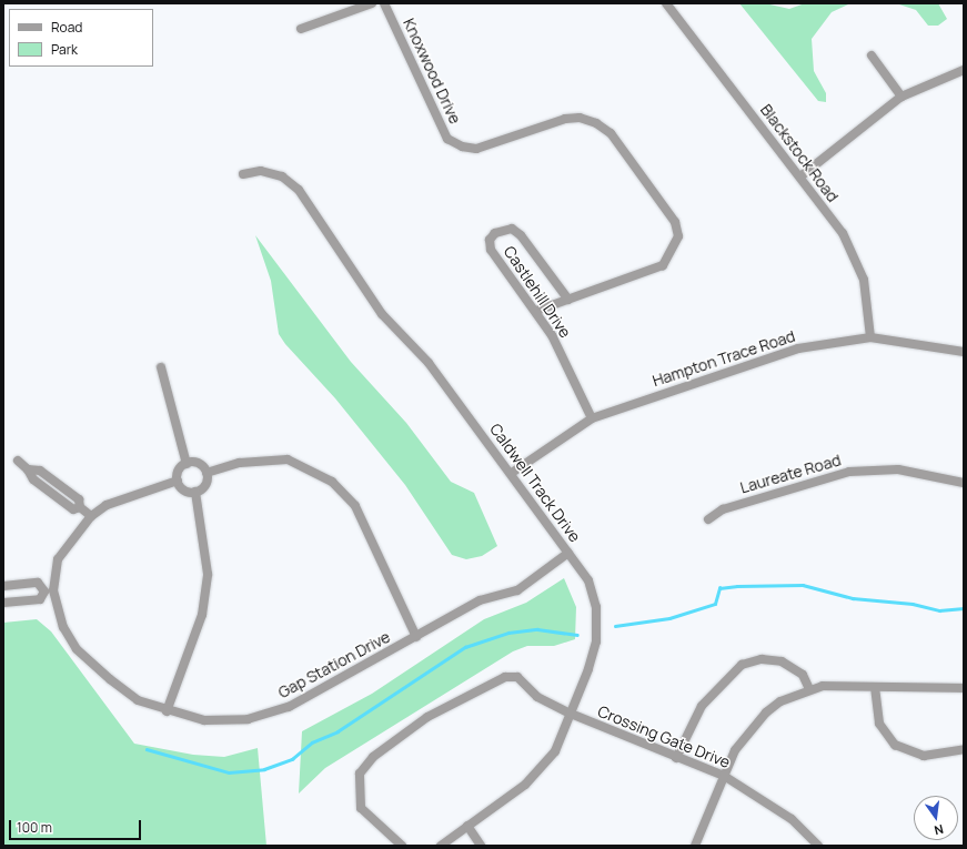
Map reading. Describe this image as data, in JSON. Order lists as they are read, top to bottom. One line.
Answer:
{"streets":{"street":["Knoxwood Drive","Blackstock Road","Castlehill Drive","Hampton Trace Road","Laureate Road","Caldwell Track Drive","Gap Station Drive","Crossing Gate Drive"]},"crossings":[["Knoxwood Drive","Castlehill Drive"],["Blackstock Road","Hampton Trace Road"],["Castlehill Drive","Hampton Trace Road"],["Hampton Trace Road","Caldwell Track Drive"],["Caldwell Track Drive","Gap Station Drive"],["Caldwell Track Drive","Crossing Gate Drive"]],"legend":["Road","Park"],"scale_bar":"100 m","north":"bottom"}
